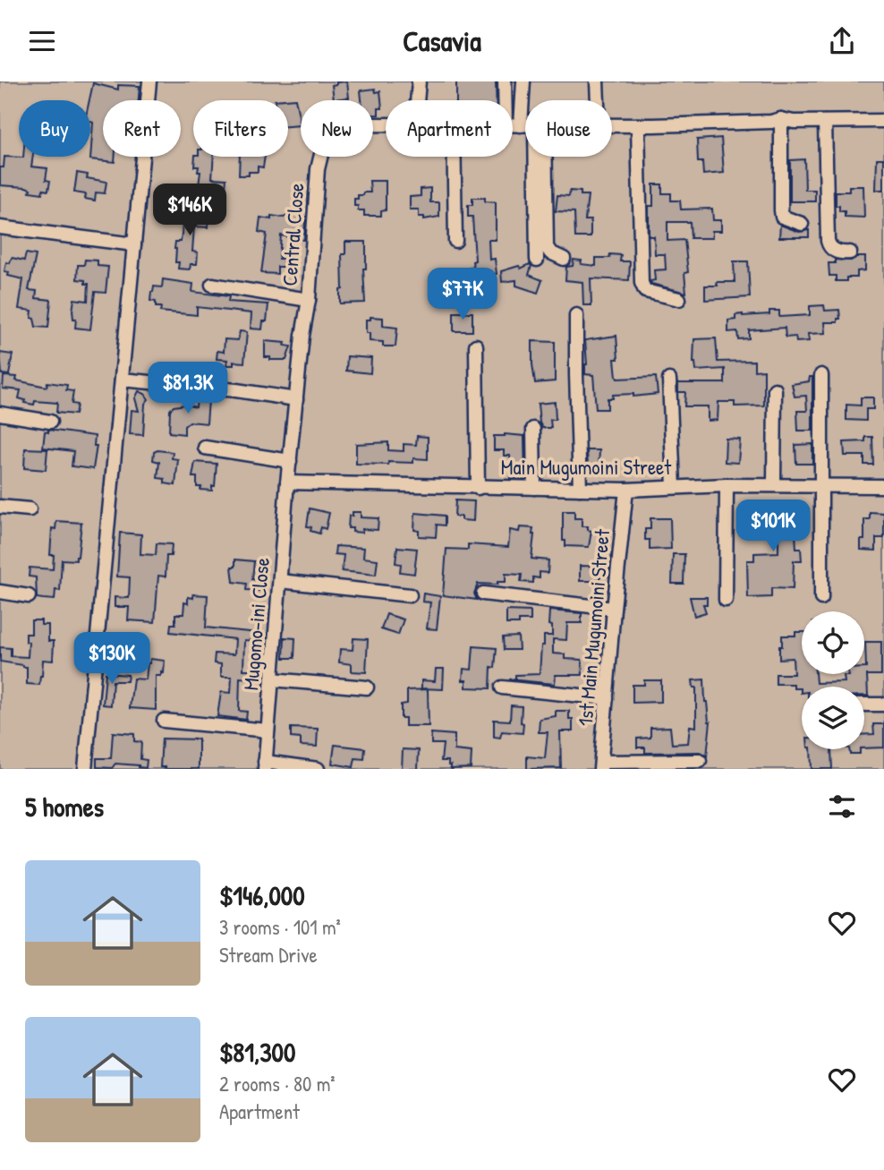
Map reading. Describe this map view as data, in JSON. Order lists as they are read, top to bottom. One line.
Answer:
{"streets":{"street":["Central Close","Main Mugumoini Street","Mugomo-ini Close","1st Main Mugumoini Street"]},"crossings":[["Central Close","Main Mugumoini Street"],["Central Close","Mugomo-ini Close"],["Main Mugumoini Street","Mugomo-ini Close"],["Main Mugumoini Street","1st Main Mugumoini Street"]],"page":{"header":"Casavia","chip":["Buy","Rent","Filters","New","Apartment","House"],"price":["$146K","$77K","$81.3K","$101K","$130K"],"heading":"5 homes","list":[{"name":"$146,000","note":"3 rooms · 101 m² · Stream Drive"},{"name":"$81,300","note":"2 rooms · 80 m² · Apartment"}]}}
